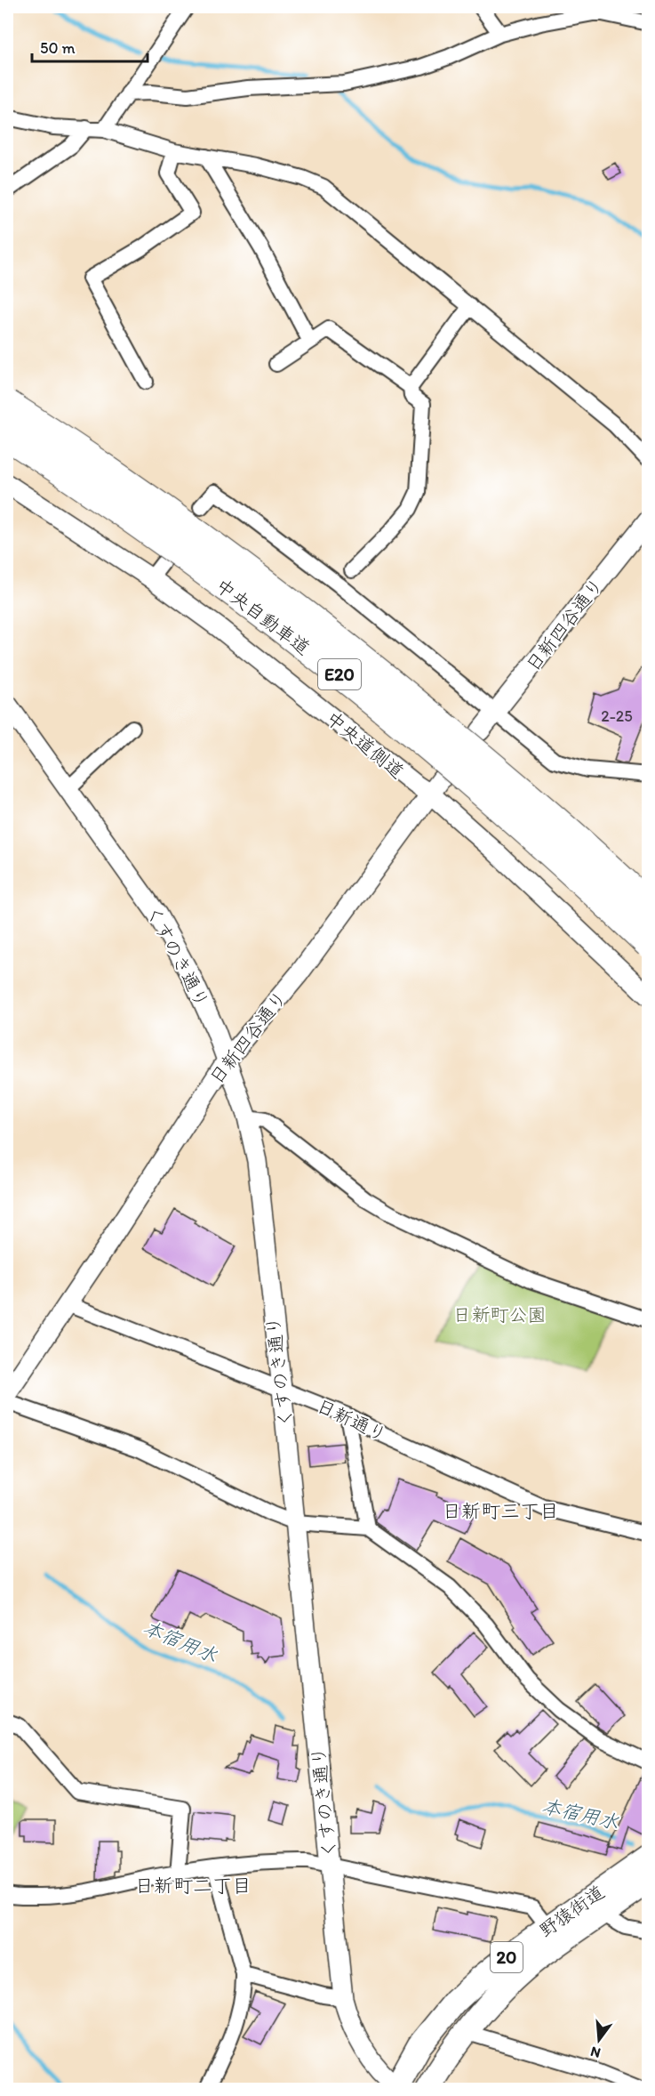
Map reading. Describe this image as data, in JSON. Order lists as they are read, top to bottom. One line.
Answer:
{"streets":{"highway":["中央自動車道","E20"],"main road":["野猿街道","20"],"street":["日新四谷通り","中央道側道","くすのき通り","日新通り"]},"crossings":[["日新四谷通り","中央道側道"],["日新四谷通り","くすのき通り"],["日新四谷通り","日新通り"],["くすのき通り","日新通り"],["くすのき通り","野猿街道"]],"districts":["日新町三丁目","日新町二丁目"],"water":["本宿用水"],"parks":["日新町公園"],"house_numbers":["2-25"],"scale_bar":"50 m","north":"bottom"}
